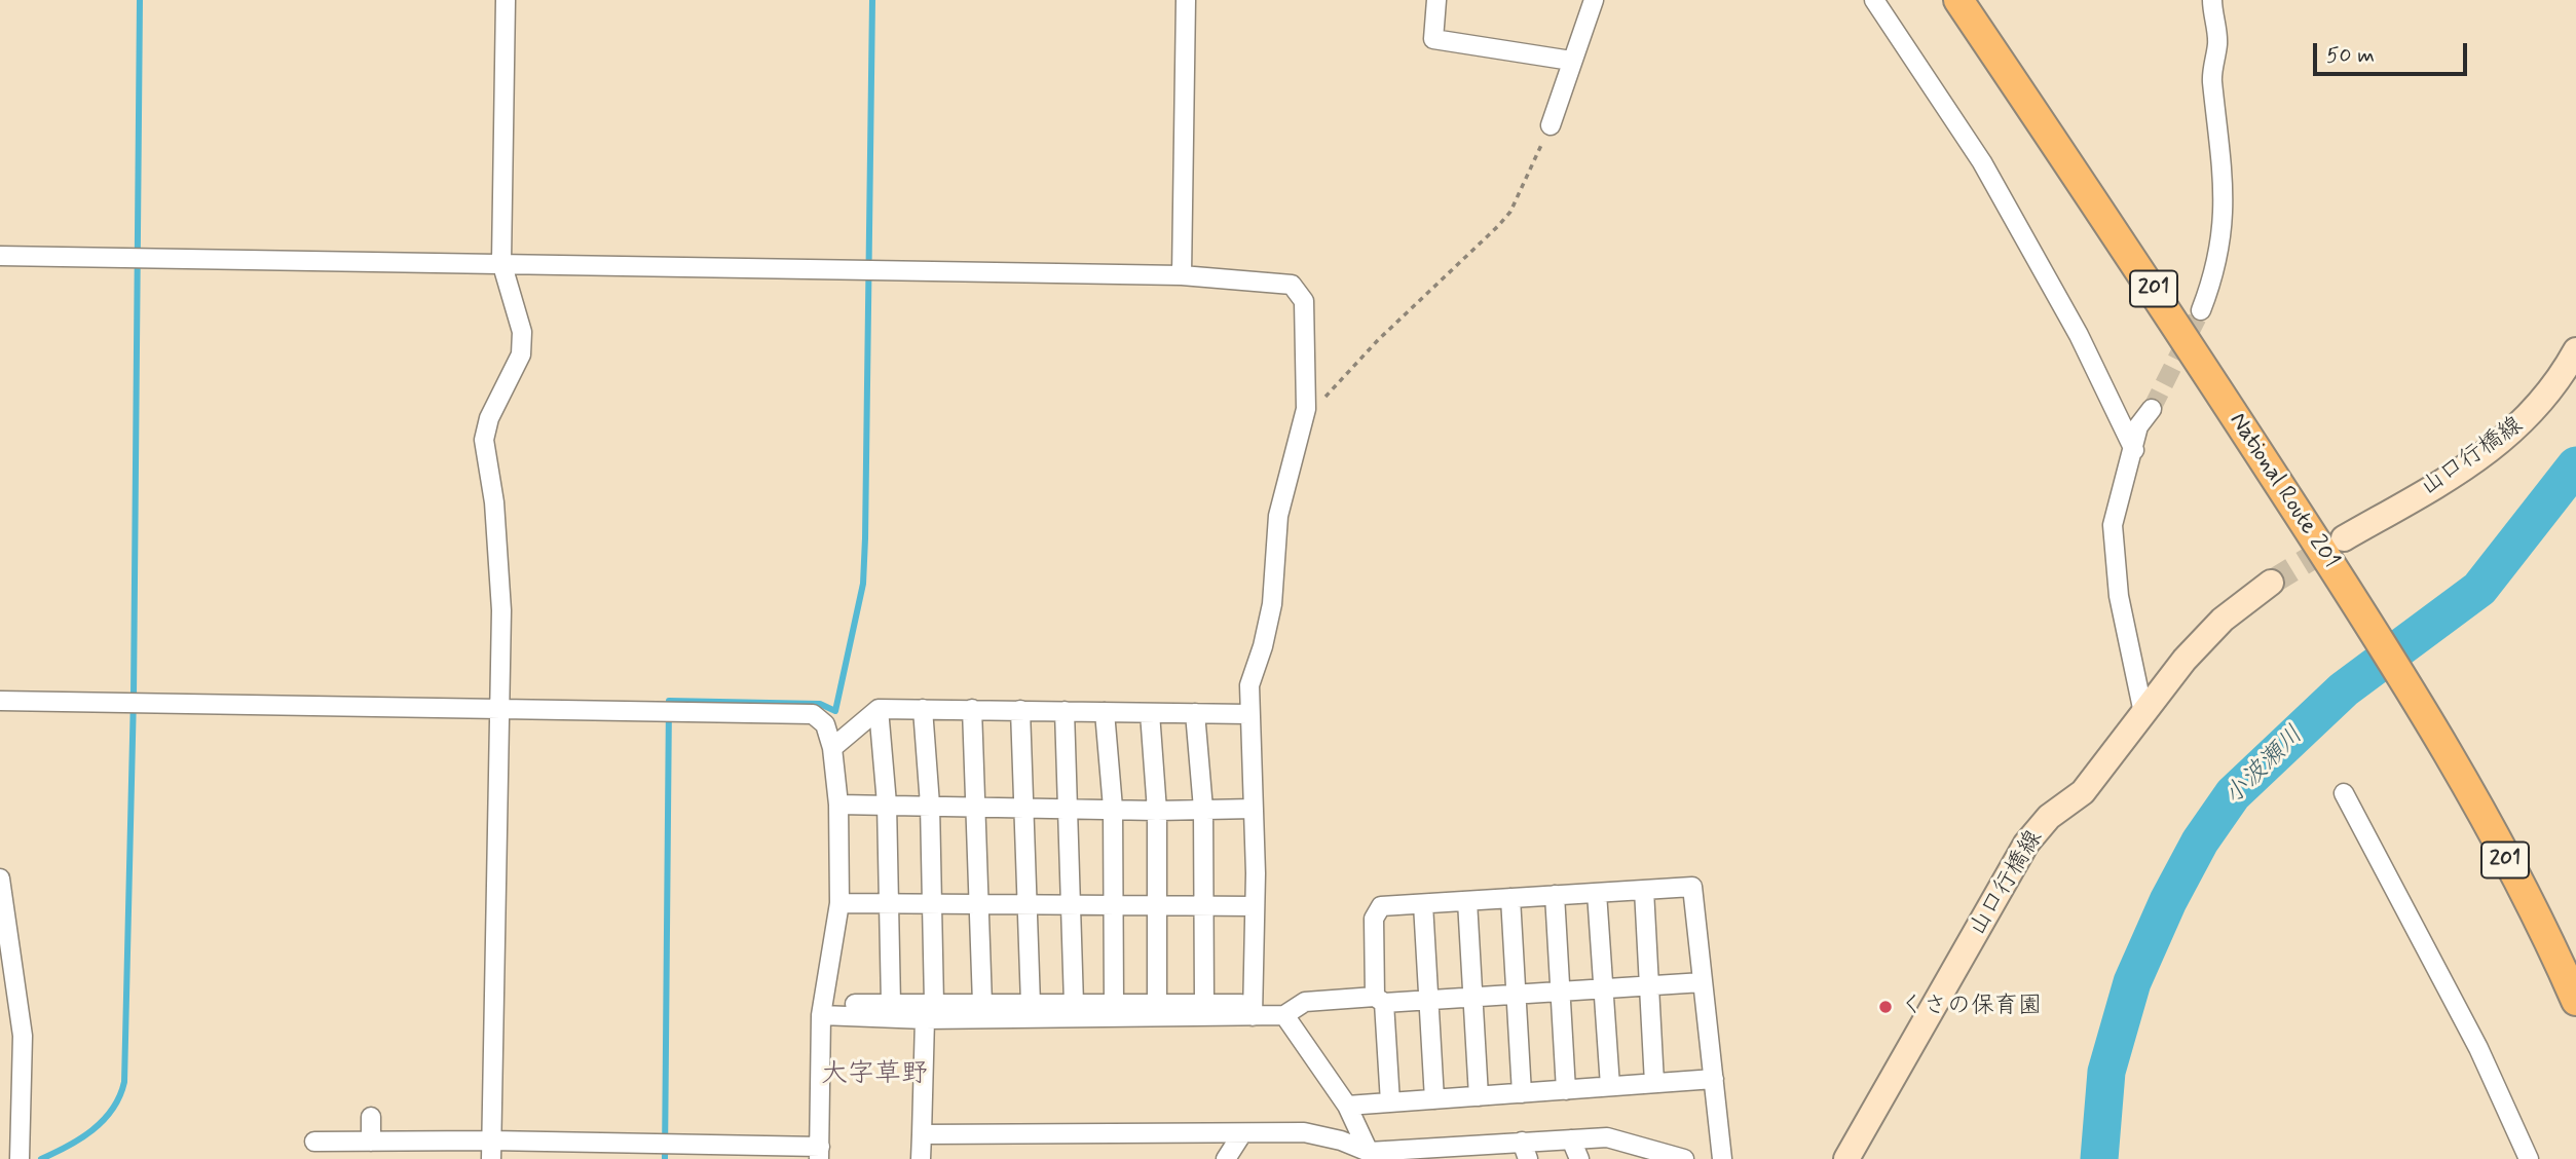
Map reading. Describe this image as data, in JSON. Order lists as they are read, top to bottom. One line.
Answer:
{"streets":{"highway":["201","National Route 201"],"main road":["山口行橋線"]},"districts":["大字草野"],"water":["小波瀬川"],"places":["くさの保育園"],"scale_bar":"50 m"}
